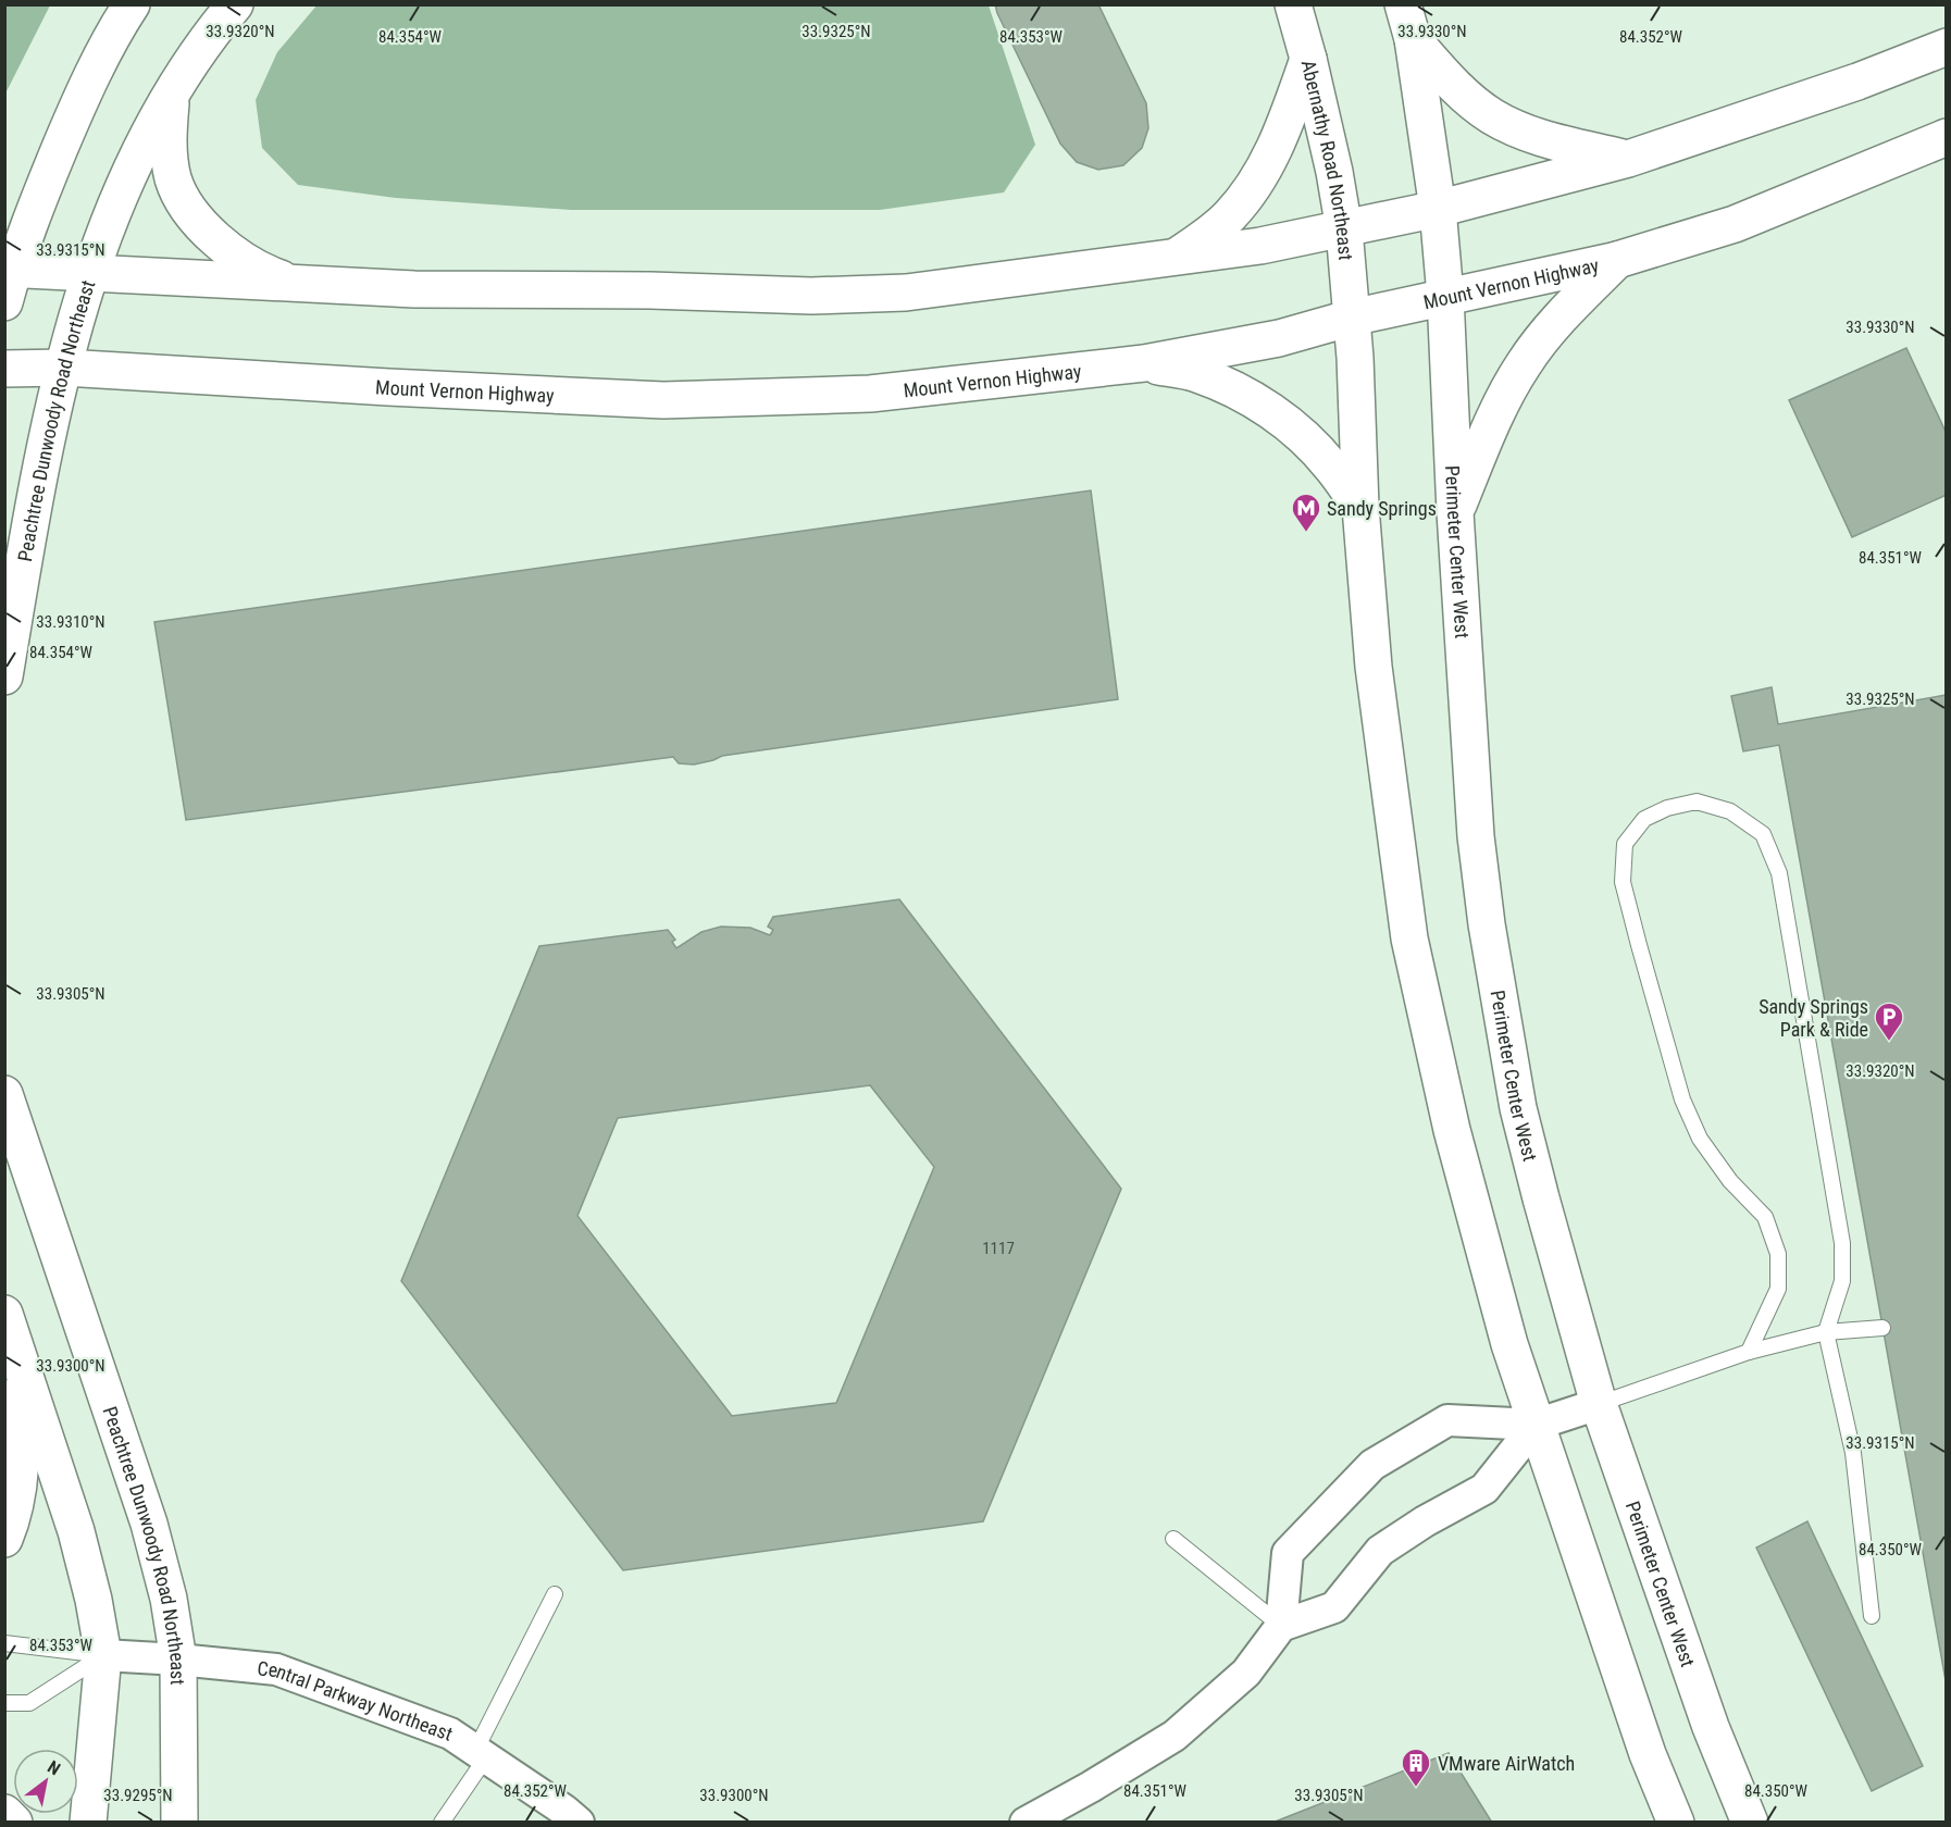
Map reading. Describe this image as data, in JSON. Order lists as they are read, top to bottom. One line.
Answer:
{"streets":{"main road":["Abernathy Road Northeast","Mount Vernon Highway","Peachtree Dunwoody Road Northeast","Perimeter Center West"],"street":["Central Parkway Northeast"]},"crossings":[["Abernathy Road Northeast","Mount Vernon Highway"],["Mount Vernon Highway","Peachtree Dunwoody Road Northeast"],["Mount Vernon Highway","Perimeter Center West"],["Peachtree Dunwoody Road Northeast","Central Parkway Northeast"]],"places":{"metro station":["Sandy Springs"],"parking":["Sandy Springs Park & Ride"],"building":["VMware AirWatch"]},"house_numbers":["1117"],"north":"top right","coordinates":["33.9320°N","33.9325°N","33.9330°N","84.354°W","84.353°W","84.352°W","33.9315°N","84.351°W","33.9310°N","33.9305°N","33.9300°N","84.350°W","33.9295°N"]}
